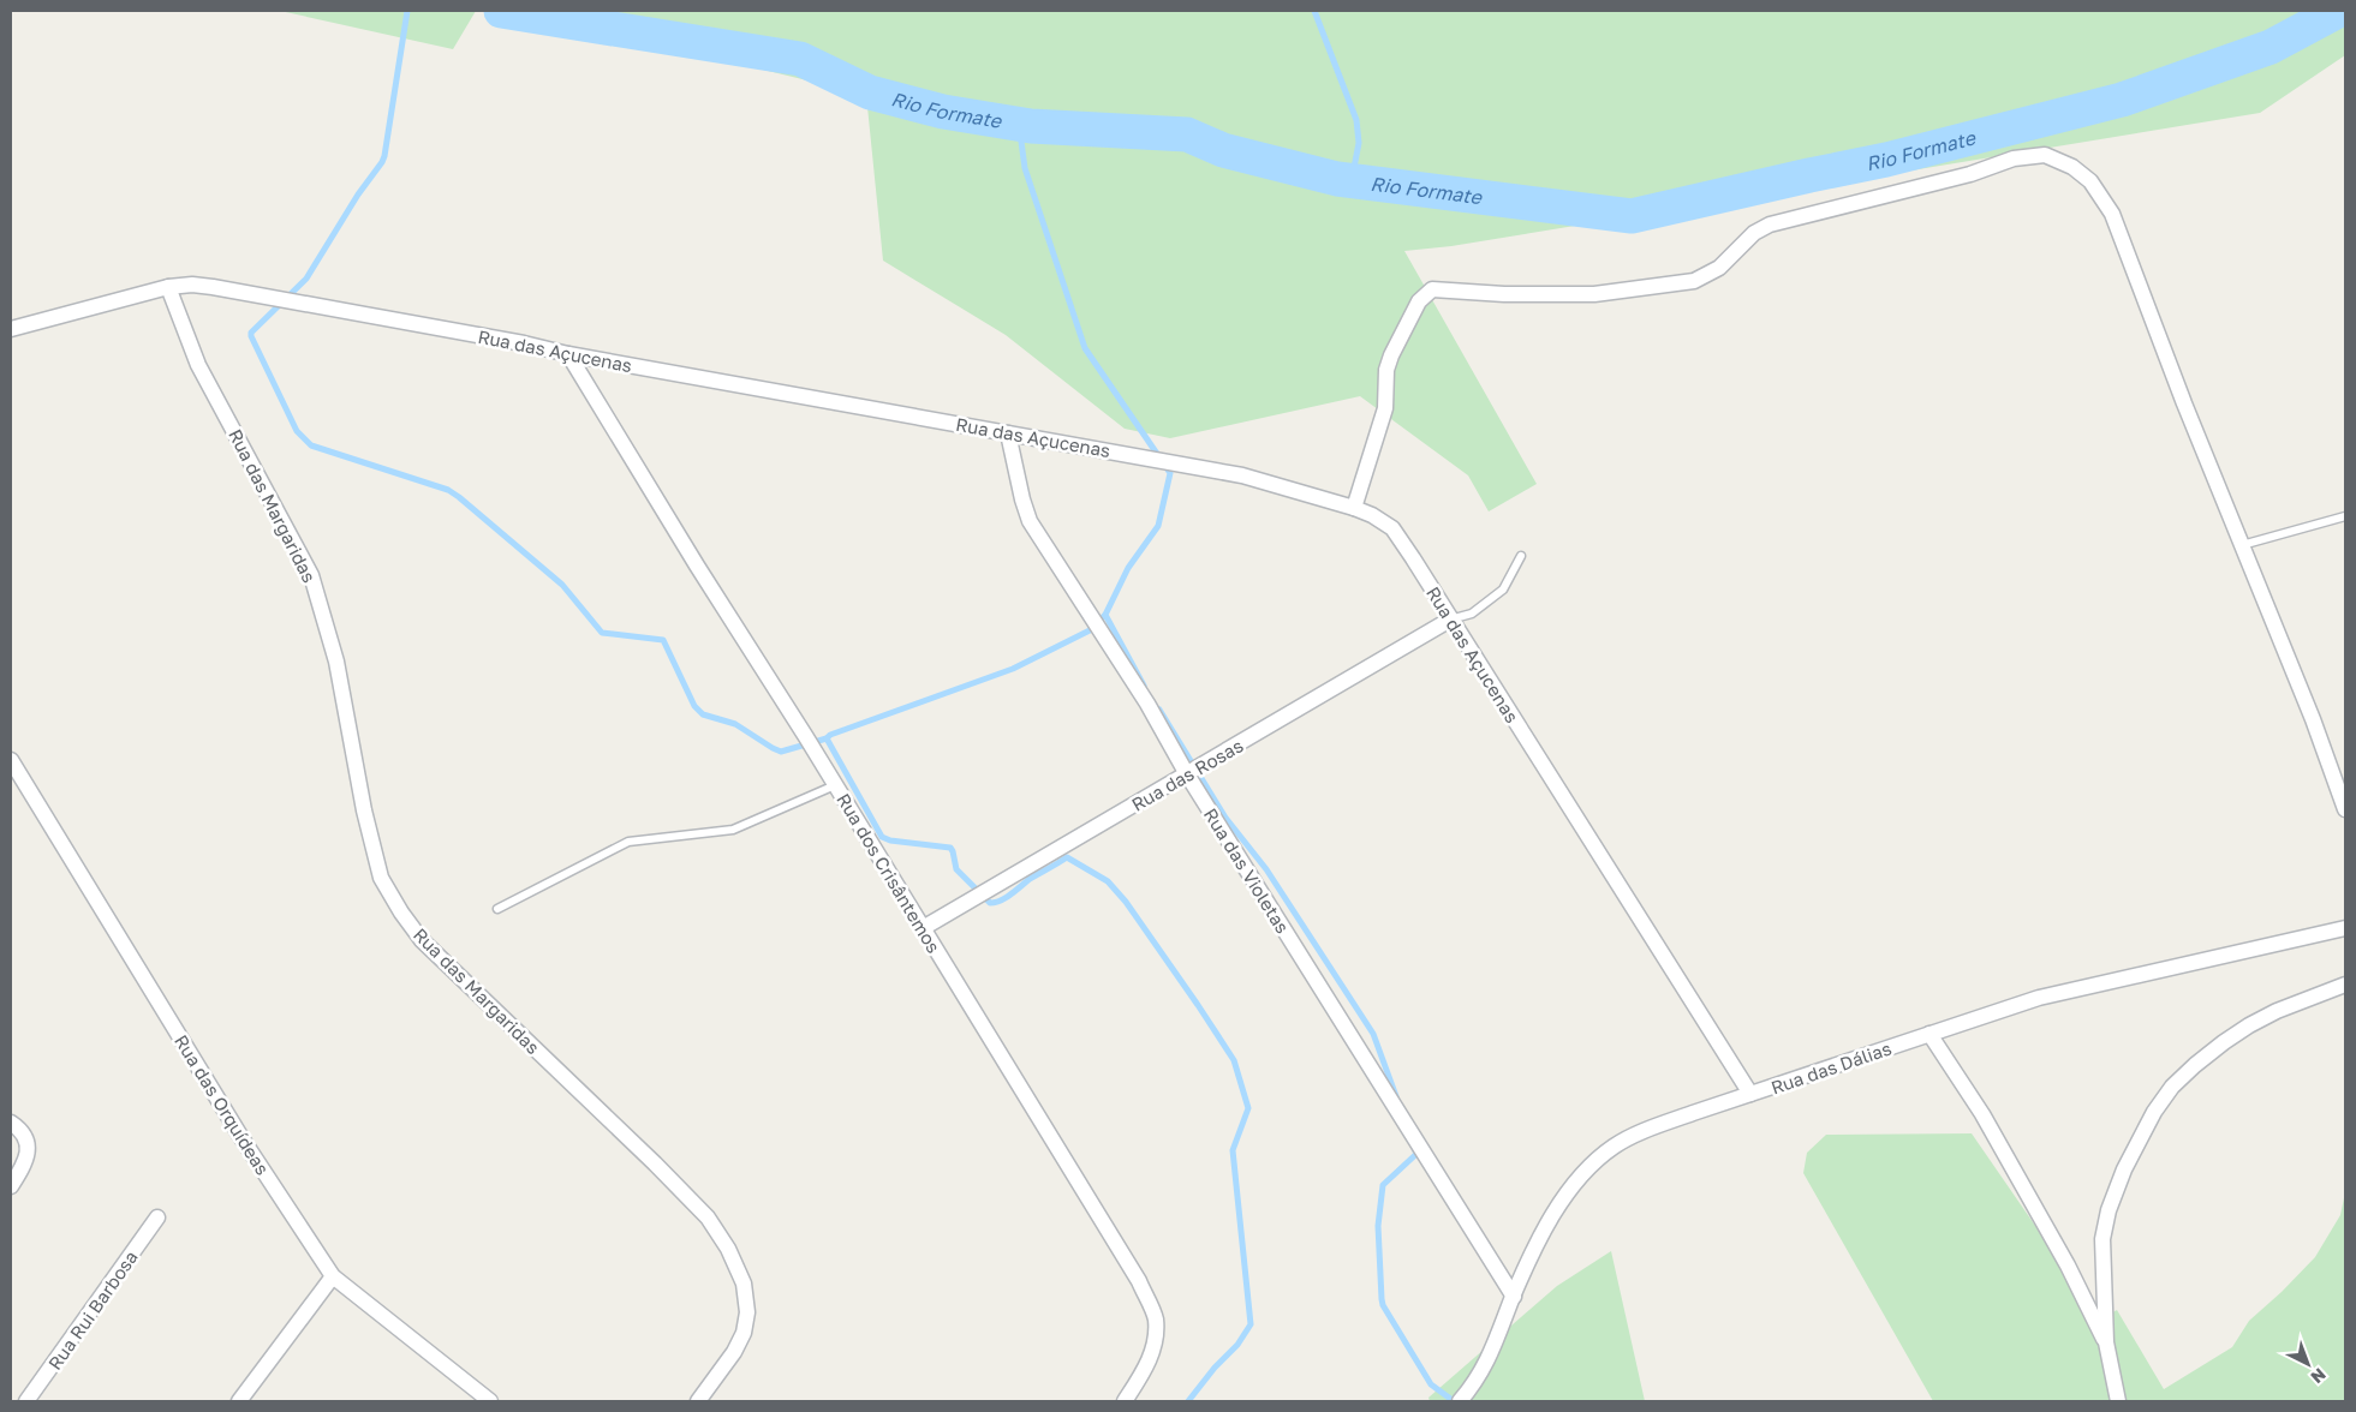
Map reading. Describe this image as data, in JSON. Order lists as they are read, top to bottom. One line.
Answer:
{"streets":{"street":["Rua das Açucenas","Rua das Margaridas","Rua das Rosas","Rua das Violetas","Rua dos Crisântemos","Rua das Dálias","Rua das Orquídeas","Rua Rui Barbosa"]},"crossings":[["Rua das Açucenas","Rua das Margaridas"],["Rua das Açucenas","Rua das Rosas"],["Rua das Açucenas","Rua das Violetas"],["Rua das Açucenas","Rua dos Crisântemos"],["Rua das Açucenas","Rua das Dálias"],["Rua das Rosas","Rua das Violetas"],["Rua das Rosas","Rua dos Crisântemos"],["Rua das Violetas","Rua das Dálias"]],"water":["Rio Formate"],"north":"bottom right"}
